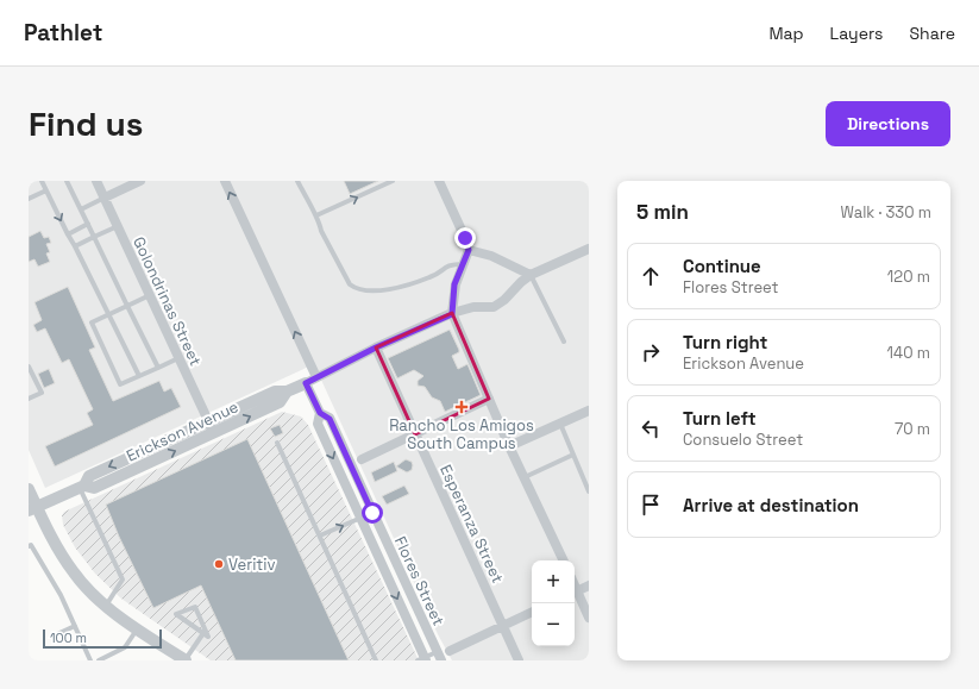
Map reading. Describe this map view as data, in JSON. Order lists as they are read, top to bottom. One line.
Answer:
{"streets":{"street":["Golondrinas Street","Erickson Avenue","Esperanza Street","Flores Street"]},"crossings":[["Golondrinas Street","Erickson Avenue"],["Erickson Avenue","Esperanza Street"],["Erickson Avenue","Flores Street"]],"places":{"health":["Rancho Los Amigos South Campus"],"other":["Veritiv"]},"scale_bar":"100 m","page":{"header":"Pathlet","nav":["Map","Layers","Share"],"buttons":"Directions","title":"Find us","heading":["5 min","Walk · 330 m"],"list":[["Continue","Flores Street","120 m"],["Turn right","Erickson Avenue","140 m"],["Turn left","Consuelo Street","70 m"],"Arrive at destination"],"map_buttons":["+","−"],"scale":"100 m"}}
